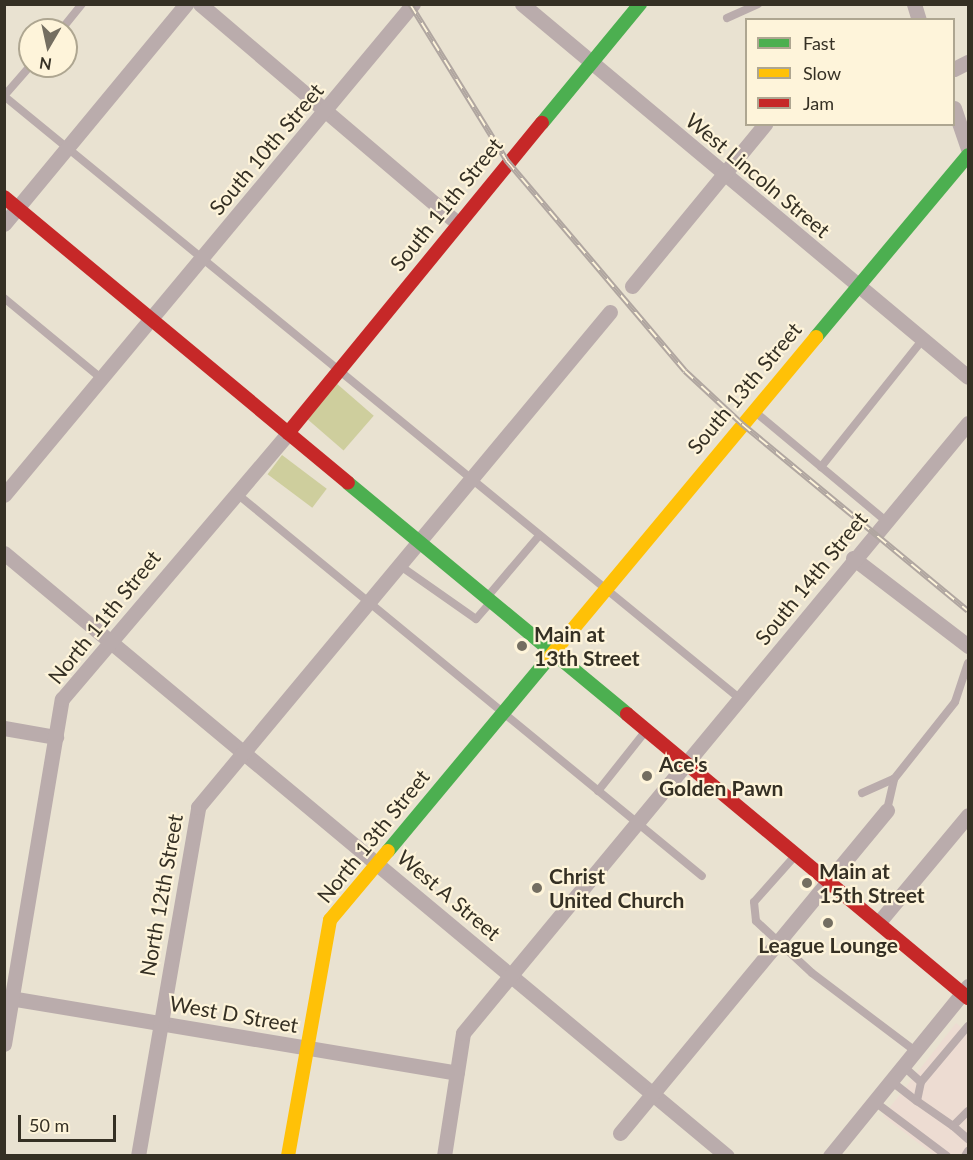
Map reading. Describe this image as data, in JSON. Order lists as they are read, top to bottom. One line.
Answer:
{"streets":{"street":["South 10th Street","West Lincoln Street","South 11th Street","South 13th Street","South 14th Street","North 11th Street","North 13th Street","North 12th Street","West A Street","West D Street"]},"crossings":[["West Lincoln Street","South 11th Street"],["West Lincoln Street","South 13th Street"],["South 11th Street","North 11th Street"],["South 13th Street","North 13th Street"],["South 14th Street","West A Street"],["South 14th Street","West D Street"],["North 11th Street","West A Street"],["North 11th Street","West D Street"],["North 13th Street","West A Street"],["North 13th Street","West D Street"],["North 12th Street","West A Street"],["North 12th Street","West D Street"]],"places":["Main at 13th Street","Ace's Golden Pawn","Main at 15th Street","Christ United Church","League Lounge"],"legend":["Fast","Slow","Jam"],"scale_bar":"50 m","north":"bottom"}
